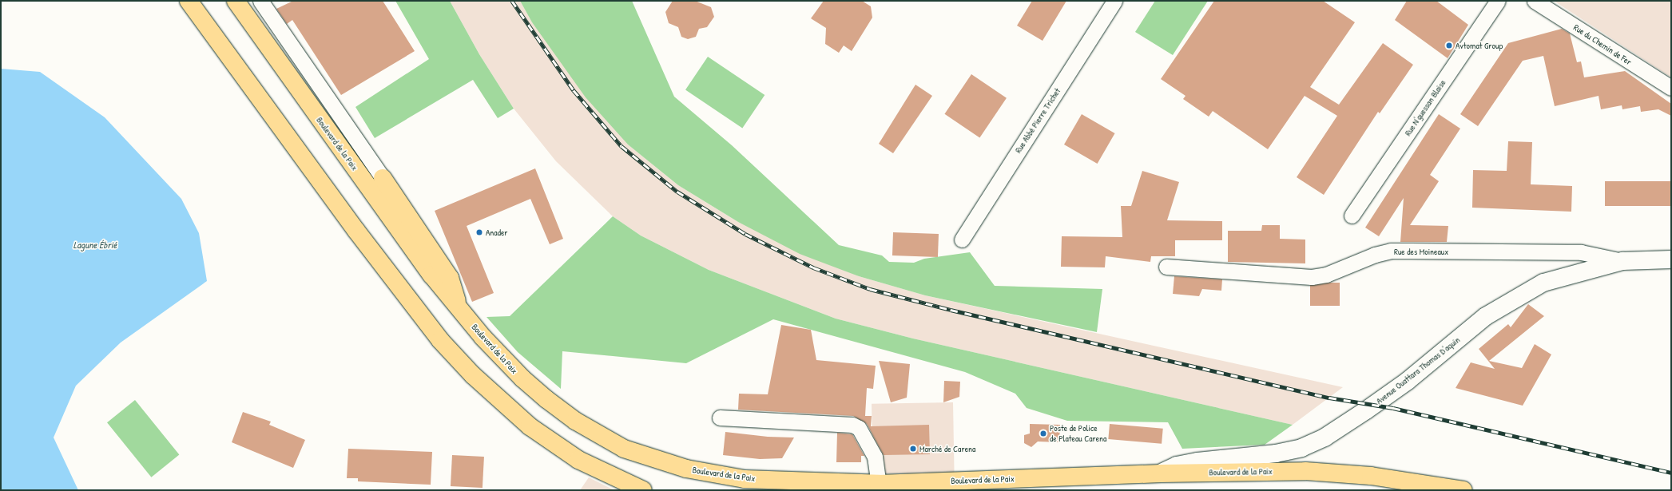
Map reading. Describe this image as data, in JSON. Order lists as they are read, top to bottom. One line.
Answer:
{"streets":{"main road":["Boulevard de la Paix","Avenue Ouattara Thomas D'aquin"],"street":["Rue du Chemin de Fer","Rue N'guessan Blaise","Rue Abbé Pierre Trichet","Rue des Moineaux"]},"crossings":[["Boulevard de la Paix","Avenue Ouattara Thomas D'aquin"],["Rue des Moineaux","Avenue Ouattara Thomas D'aquin"]],"water":["Lagune Ébrié"],"places":["Avtomat Group","Anader","Poste de Police de Plateau Carena","Marché de Carena"]}
